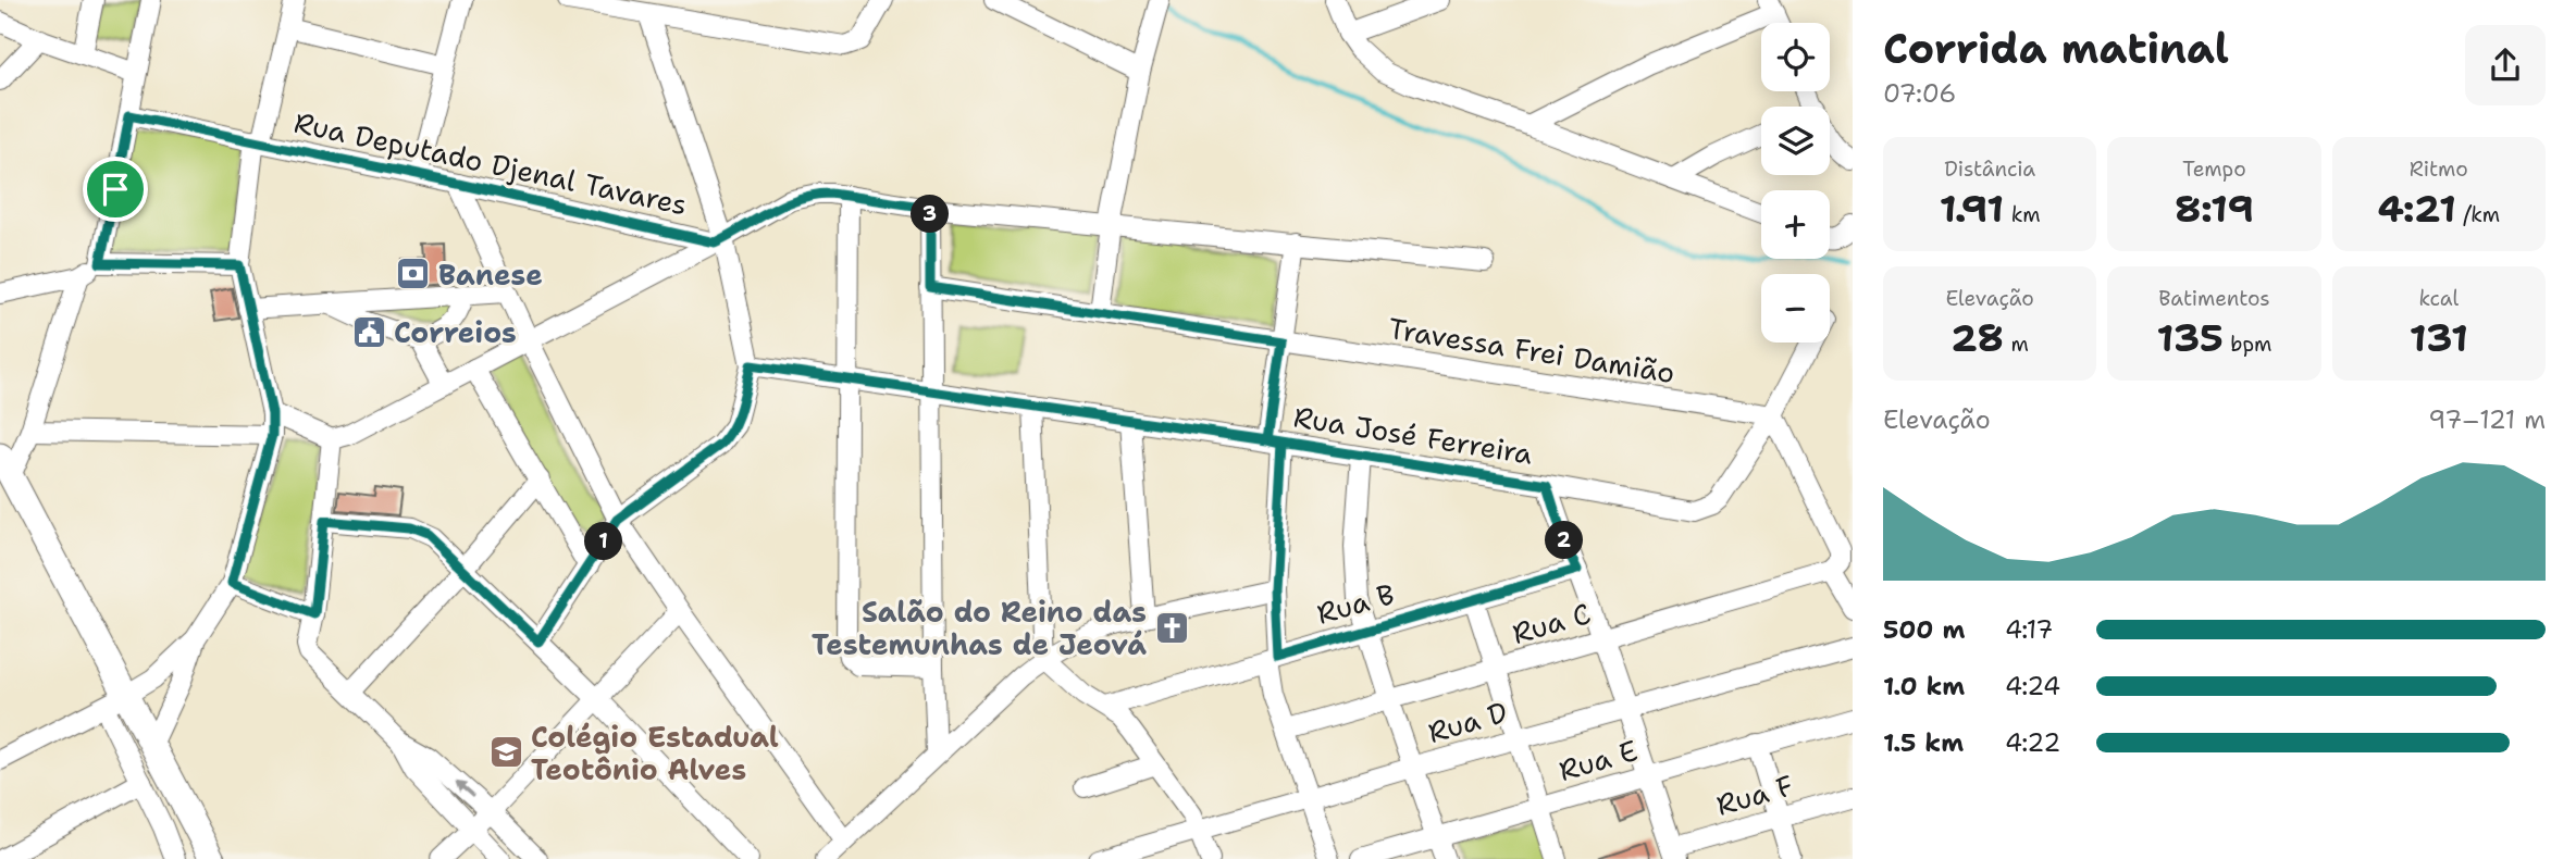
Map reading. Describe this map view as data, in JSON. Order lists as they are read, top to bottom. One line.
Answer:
{"streets":{"street":["Rua Deputado Djenal Tavares","Travessa Frei Damião","Rua José Ferreira","Rua B","Rua C","Rua D","Rua E","Rua F"]},"crossings":[["Travessa Frei Damião","Rua José Ferreira"]],"places":{"bank":["Banese"],"public building":["Correios"],"church":["Salão do Reino das Testemunhas de Jeová"],"school or university":["Colégio Estadual Teotônio Alves"]},"page":{"heading":["Corrida matinal","07:06"],"map_buttons":["+","−"],"stats":[["Distância","1.91 km"],["Tempo","8:19"],["Ritmo","4:21 /km"],["Elevação","28 m"],["Batimentos","135 bpm"],["kcal","131"]],"pins":["3","2","1"],"chart":["Elevação","97–121 m"],"list":[{"name":"500 m","note":"4:17"},{"name":"1.0 km","note":"4:24"},{"name":"1.5 km","note":"4:22"}]}}
